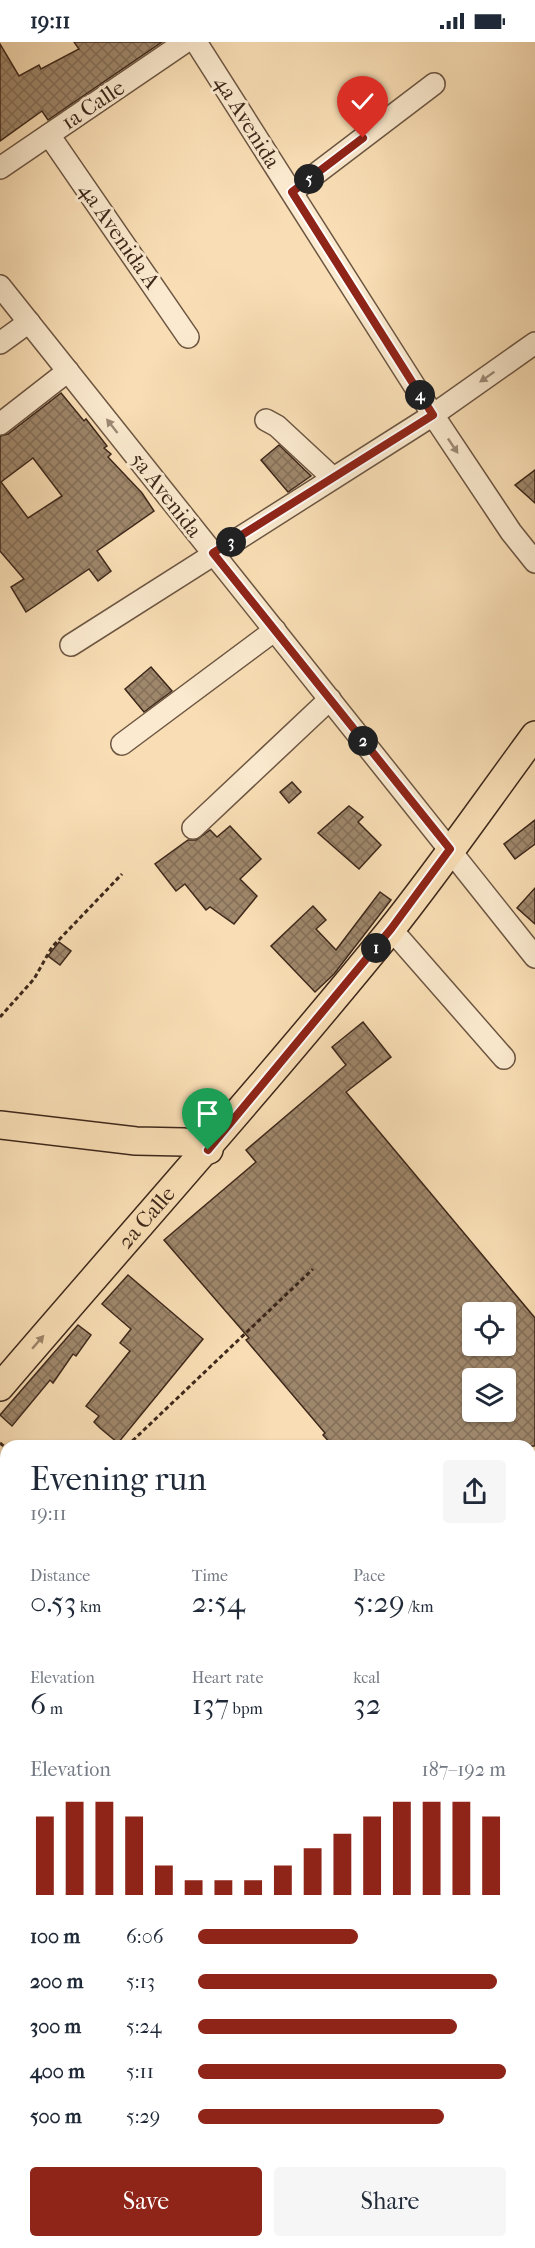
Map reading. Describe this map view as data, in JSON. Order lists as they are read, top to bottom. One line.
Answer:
{"streets":{"main road":["2a Calle"],"street":["1a Calle","4a Avenida","4a Avenida A","5a Avenida"]},"crossings":[["1a Calle","4a Avenida A"],["5a Avenida","2a Calle"]],"one_way":["2a Calle"],"page":{"status":"19:11","pins":["5","4","3","2","1"],"heading":["Evening run","19:11"],"stats":[["Distance","0.53 km"],["Time","2:54"],["Pace","5:29 /km"],["Elevation","6 m"],["Heart rate","137 bpm"],["kcal","32"]],"chart":["Elevation","187–192 m"],"list":[{"name":"100 m","note":"6:06"},{"name":"200 m","note":"5:13"},{"name":"300 m","note":"5:24"},{"name":"400 m","note":"5:11"},{"name":"500 m","note":"5:29"}],"buttons":["Save","Share"]}}
